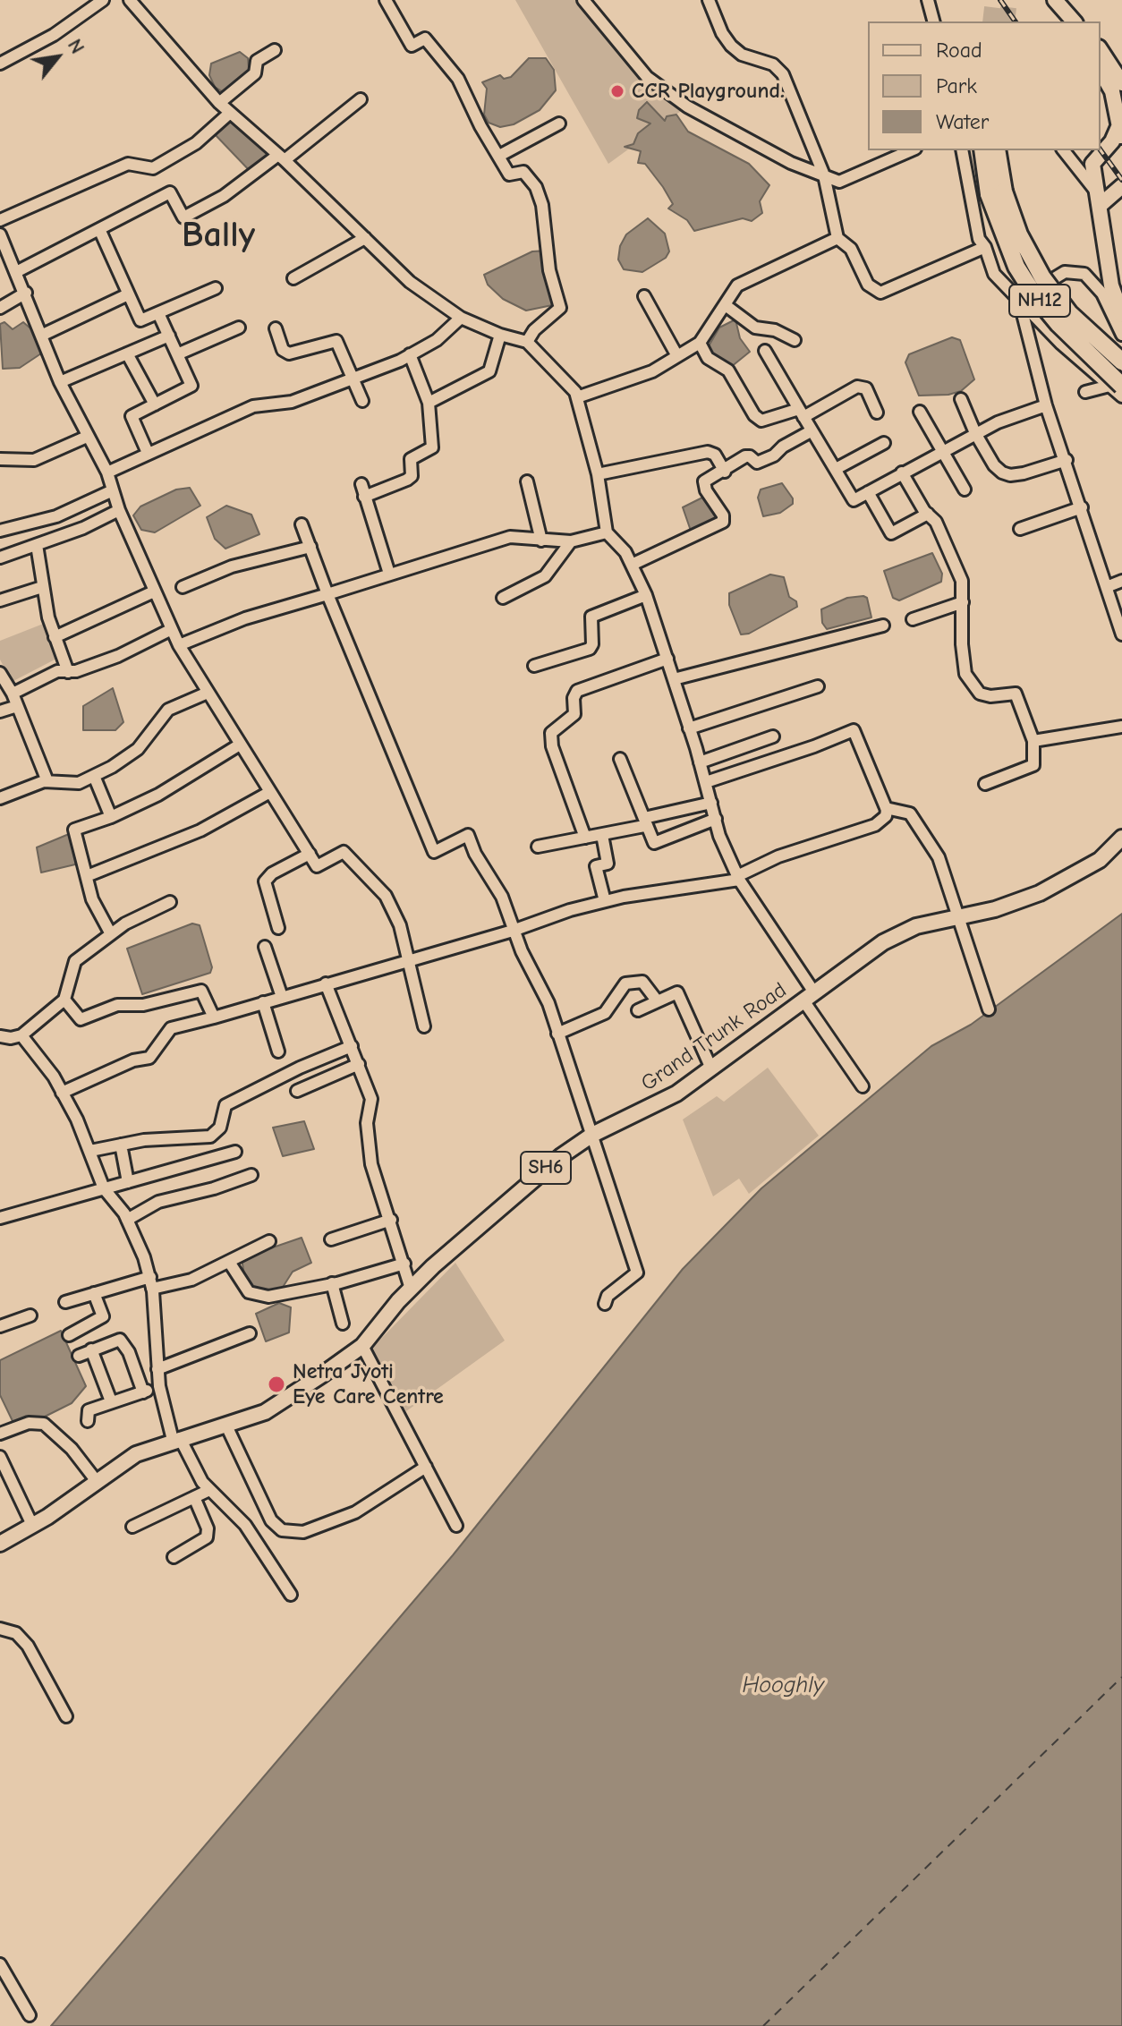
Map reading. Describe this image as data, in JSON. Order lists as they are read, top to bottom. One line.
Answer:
{"streets":{"highway":["NH12"],"main road":["Grand Trunk Road","SH6"]},"districts":["Bally"],"water":["Hooghly"],"places":["CCR Playground.","Netra Jyoti Eye Care Centre"],"legend":["Road","Park","Water"],"north":"top right"}
